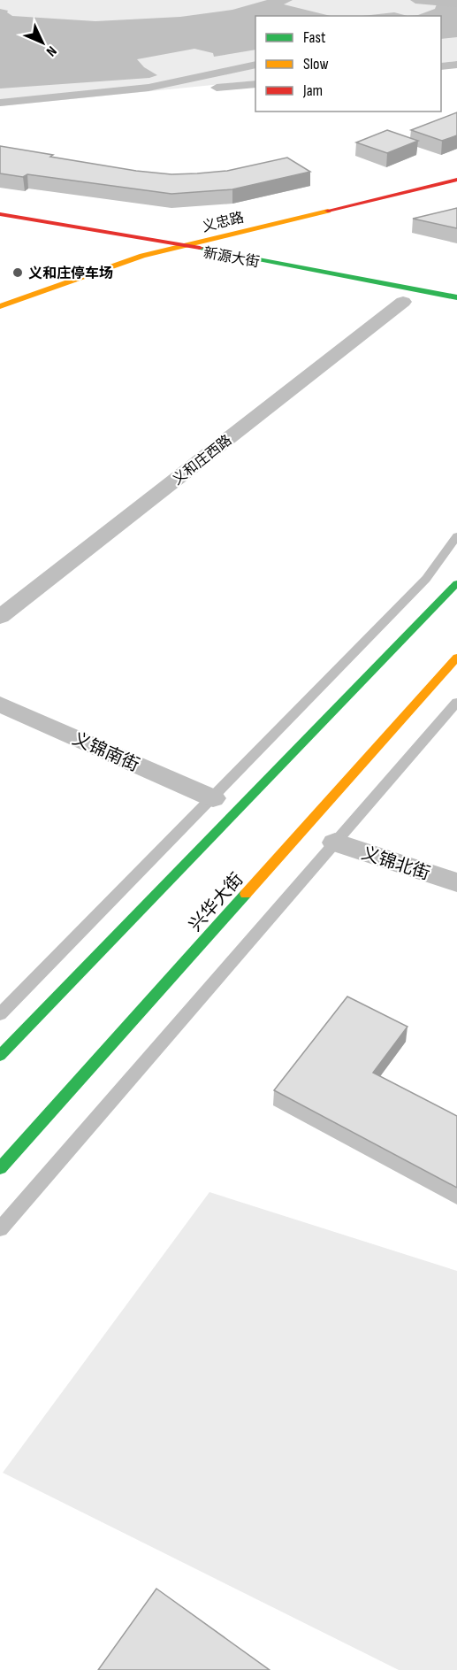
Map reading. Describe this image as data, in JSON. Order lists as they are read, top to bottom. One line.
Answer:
{"streets":{"main road":["义忠路","兴华大街"],"street":["义和庄西路","义锦南街","义锦北街"]},"places":["义和庄停车场"],"legend":["Fast","Slow","Jam"],"north":"bottom right"}
